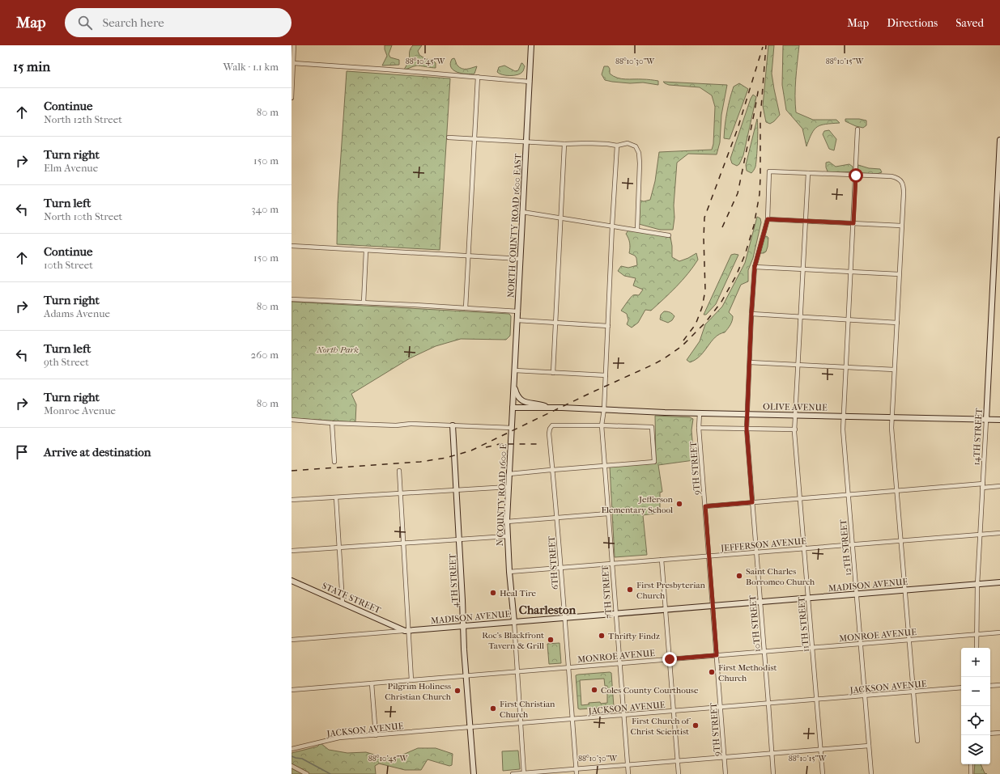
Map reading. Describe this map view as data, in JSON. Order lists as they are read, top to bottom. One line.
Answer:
{"streets":{"street":["NORTH COUNTY ROAD 1600 EAST","OLIVE AVENUE","14TH STREET","9TH STREET","N COUNTY ROAD 1600 E","JEFFERSON AVENUE","12TH STREET","6TH STREET","4TH STREET","MADISON AVENUE","7TH STREET","STATE STREET","10TH STREET","11TH STREET","MONROE AVENUE","JACKSON AVENUE"]},"crossings":[["NORTH COUNTY ROAD 1600 EAST","OLIVE AVENUE"],["NORTH COUNTY ROAD 1600 EAST","N COUNTY ROAD 1600 E"],["OLIVE AVENUE","14TH STREET"],["OLIVE AVENUE","9TH STREET"],["OLIVE AVENUE","N COUNTY ROAD 1600 E"],["OLIVE AVENUE","12TH STREET"],["OLIVE AVENUE","7TH STREET"],["OLIVE AVENUE","10TH STREET"],["OLIVE AVENUE","11TH STREET"],["14TH STREET","JEFFERSON AVENUE"],["14TH STREET","MADISON AVENUE"],["14TH STREET","MONROE AVENUE"],["9TH STREET","JEFFERSON AVENUE"],["9TH STREET","MADISON AVENUE"],["9TH STREET","MONROE AVENUE"],["9TH STREET","JACKSON AVENUE"],["N COUNTY ROAD 1600 E","JEFFERSON AVENUE"],["N COUNTY ROAD 1600 E","MADISON AVENUE"],["JEFFERSON AVENUE","12TH STREET"],["JEFFERSON AVENUE","6TH STREET"],["JEFFERSON AVENUE","7TH STREET"],["JEFFERSON AVENUE","10TH STREET"],["JEFFERSON AVENUE","11TH STREET"],["12TH STREET","MADISON AVENUE"],["12TH STREET","MONROE AVENUE"],["12TH STREET","JACKSON AVENUE"],["6TH STREET","MADISON AVENUE"],["6TH STREET","7TH STREET"],["6TH STREET","MONROE AVENUE"],["6TH STREET","JACKSON AVENUE"],["4TH STREET","MADISON AVENUE"],["4TH STREET","MONROE AVENUE"],["4TH STREET","JACKSON AVENUE"],["MADISON AVENUE","7TH STREET"],["MADISON AVENUE","STATE STREET"],["MADISON AVENUE","10TH STREET"],["MADISON AVENUE","11TH STREET"],["7TH STREET","MONROE AVENUE"],["7TH STREET","JACKSON AVENUE"],["10TH STREET","11TH STREET"],["10TH STREET","MONROE AVENUE"],["10TH STREET","JACKSON AVENUE"],["11TH STREET","MONROE AVENUE"],["11TH STREET","JACKSON AVENUE"]],"districts":["Charleston"],"parks":["North Park"],"places":["Jefferson Elementary School","Saint Charles Borromeo Church","First Presbyterian Church","Heal Tire","Thrifty Findz","Roc's Blackfront Tavern & Grill","First Methodist Church","Coles County Courthouse","Pilgrim Holiness Christian Church","First Christian Church","First Church of Christ Scientist"],"page":{"header":"Map","search":"Search here","nav":["Map","Directions","Saved"],"heading":["15 min","Walk · 1.1 km"],"list":[["Continue","North 12th Street","80 m"],["Turn right","Elm Avenue","150 m"],["Turn left","North 10th Street","340 m"],["Continue","10th Street","150 m"],["Turn right","Adams Avenue","80 m"],["Turn left","9th Street","260 m"],["Turn right","Monroe Avenue","80 m"],"Arrive at destination"],"map_buttons":["+","−"]},"coordinates":["88°10'45\"W","88°10'30\"W","88°10'15\"W"]}
